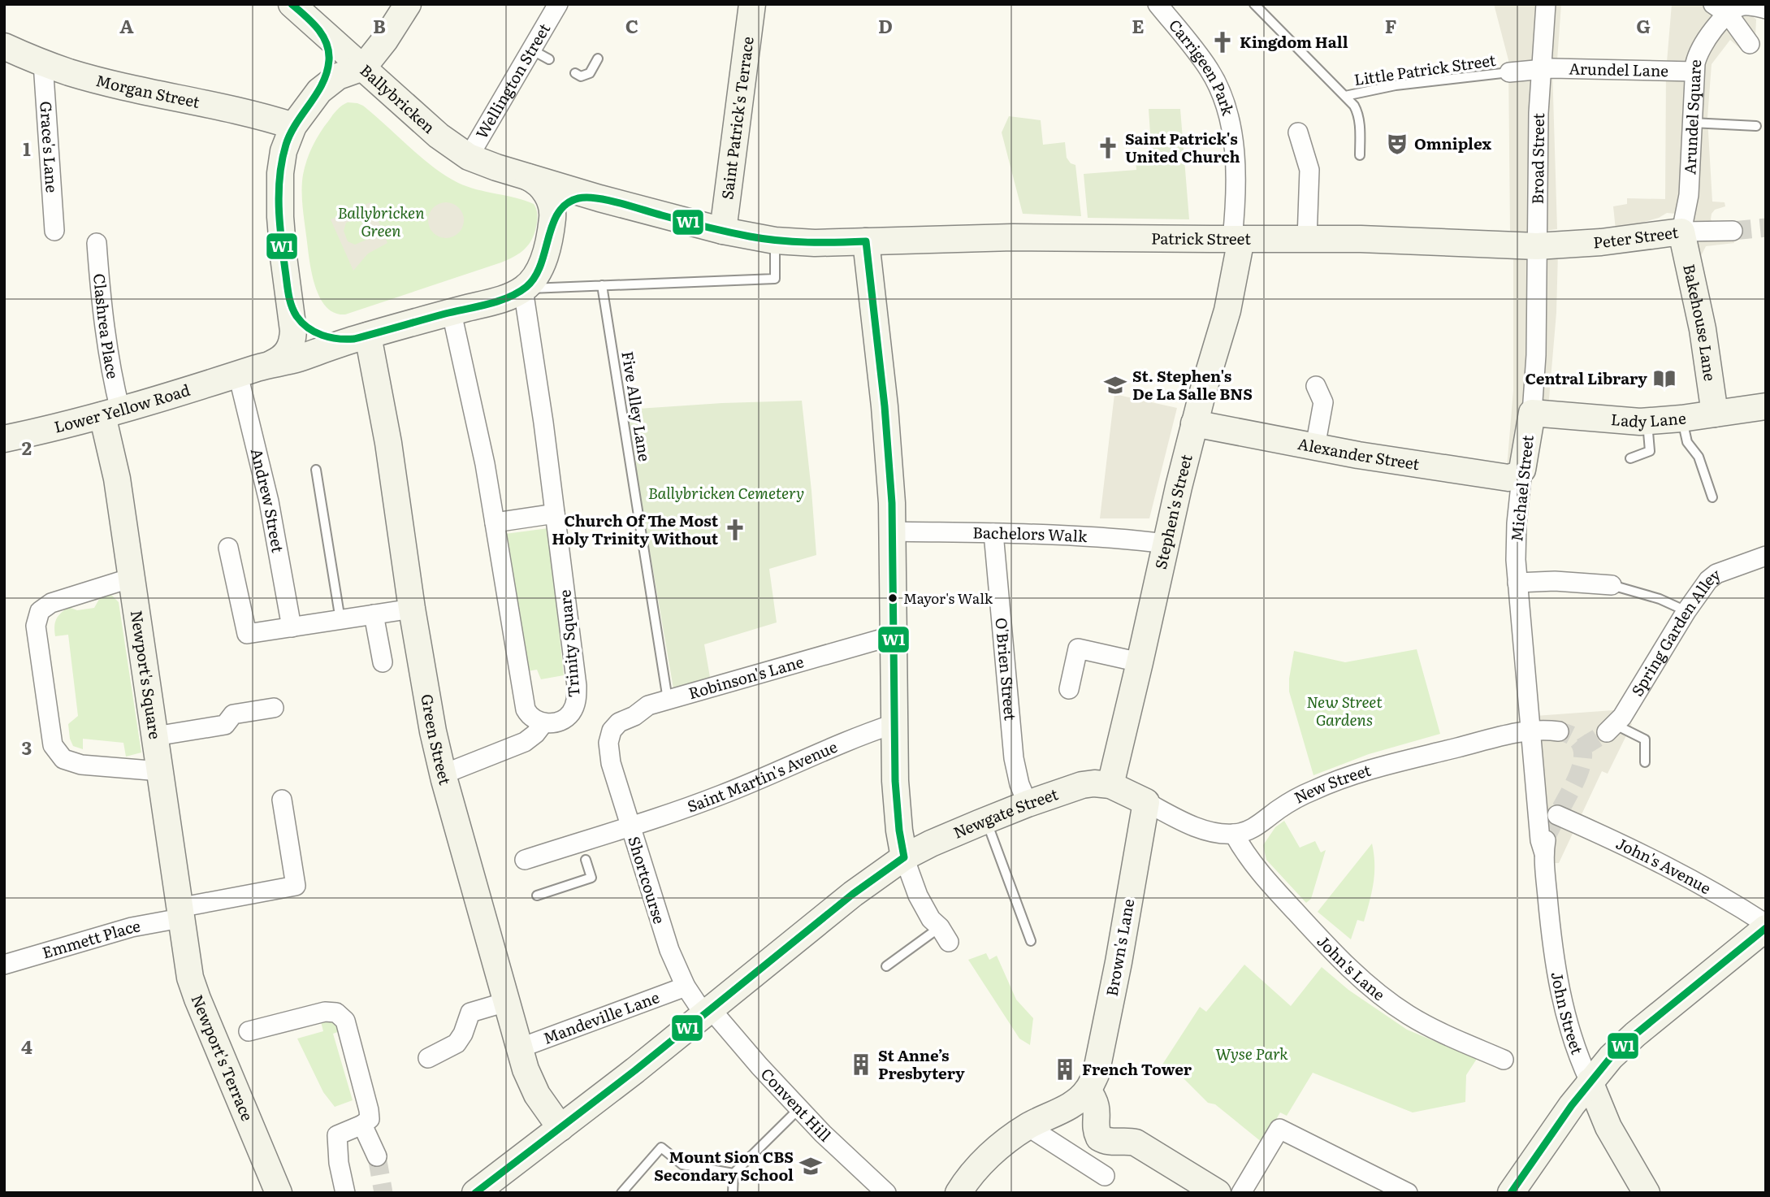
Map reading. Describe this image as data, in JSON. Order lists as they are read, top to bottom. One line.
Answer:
{"streets":{"street":["Carrigeen Park","Arundel Lane","Wellington Street","Morgan Street","Ballybricken","Saint Patrick's Terrace","Arundel Square","Grace's Lane","Broad Street","Peter Street","Patrick Street","Bakehouse Lane","Clashrea Place","Lower Yellow Road","Lady Lane","Alexander Street","Michael Street","Andrew Street","Stephen's Street","Bachelors Walk","Spring Garden Alley","Trinity Square","O'Brien Street","Newport's Square","Robinson's Lane","Green Street","Saint Martin's Avenue","New Street","Newgate Street","John's Avenue","Shortcourse","Emmett Place","Brown's Lane","John's Lane","John Street","Mandeville Lane","Newport's Terrace","Convent Hill"],"lane":["Little Patrick Street","Five Alley Lane"]},"crossings":[["Carrigeen Park","Patrick Street"],["Carrigeen Park","Stephen's Street"],["Little Patrick Street","Arundel Lane"],["Arundel Lane","Arundel Square"],["Arundel Lane","Broad Street"],["Wellington Street","Ballybricken"],["Morgan Street","Ballybricken"],["Morgan Street","Grace's Lane"],["Ballybricken","Saint Patrick's Terrace"],["Ballybricken","Patrick Street"],["Ballybricken","Five Alley Lane"],["Ballybricken","Lower Yellow Road"],["Ballybricken","Andrew Street"],["Ballybricken","Trinity Square"],["Ballybricken","Green Street"],["Arundel Square","Peter Street"],["Arundel Square","Bakehouse Lane"],["Broad Street","Peter Street"],["Broad Street","Patrick Street"],["Broad Street","Michael Street"],["Peter Street","Patrick Street"],["Peter Street","Bakehouse Lane"],["Peter Street","Michael Street"],["Patrick Street","Michael Street"],["Patrick Street","Stephen's Street"],["Bakehouse Lane","Lady Lane"],["Clashrea Place","Lower Yellow Road"],["Clashrea Place","Newport's Square"],["Five Alley Lane","Robinson's Lane"],["Lower Yellow Road","Andrew Street"],["Lower Yellow Road","Newport's Square"],["Lady Lane","Michael Street"],["Alexander Street","Michael Street"],["Alexander Street","Stephen's Street"],["Michael Street","New Street"],["Michael Street","John Street"],["Stephen's Street","Bachelors Walk"],["Stephen's Street","Newgate Street"],["Bachelors Walk","O'Brien Street"],["O'Brien Street","Newgate Street"],["Newport's Square","Emmett Place"],["Newport's Square","Newport's Terrace"],["Robinson's Lane","Shortcourse"],["Green Street","Newgate Street"],["Green Street","Mandeville Lane"],["Saint Martin's Avenue","Shortcourse"],["New Street","John's Lane"],["New Street","John Street"],["Newgate Street","Shortcourse"],["Newgate Street","Convent Hill"],["Shortcourse","Mandeville Lane"],["Shortcourse","Convent Hill"],["Emmett Place","Newport's Terrace"]],"parks":["Ballybricken Green","Ballybricken Cemetery","New Street Gardens","Wyse Park"],"places":{"church":["Kingdom Hall","Saint Patrick's United Church","Church Of The Most Holy Trinity Without"],"theatre":["Omniplex"],"library":["Central Library"],"school or university":["St. Stephen's De La Salle BNS","Mount Sion CBS Secondary School"],"other":["Mayor's Walk"],"building":["St Anne’s Presbytery","French Tower"]},"lines":["transit line W1"],"grid":{"columns":["A","B","C","D","E","F","G"],"rows":["1","2","3","4"]}}
